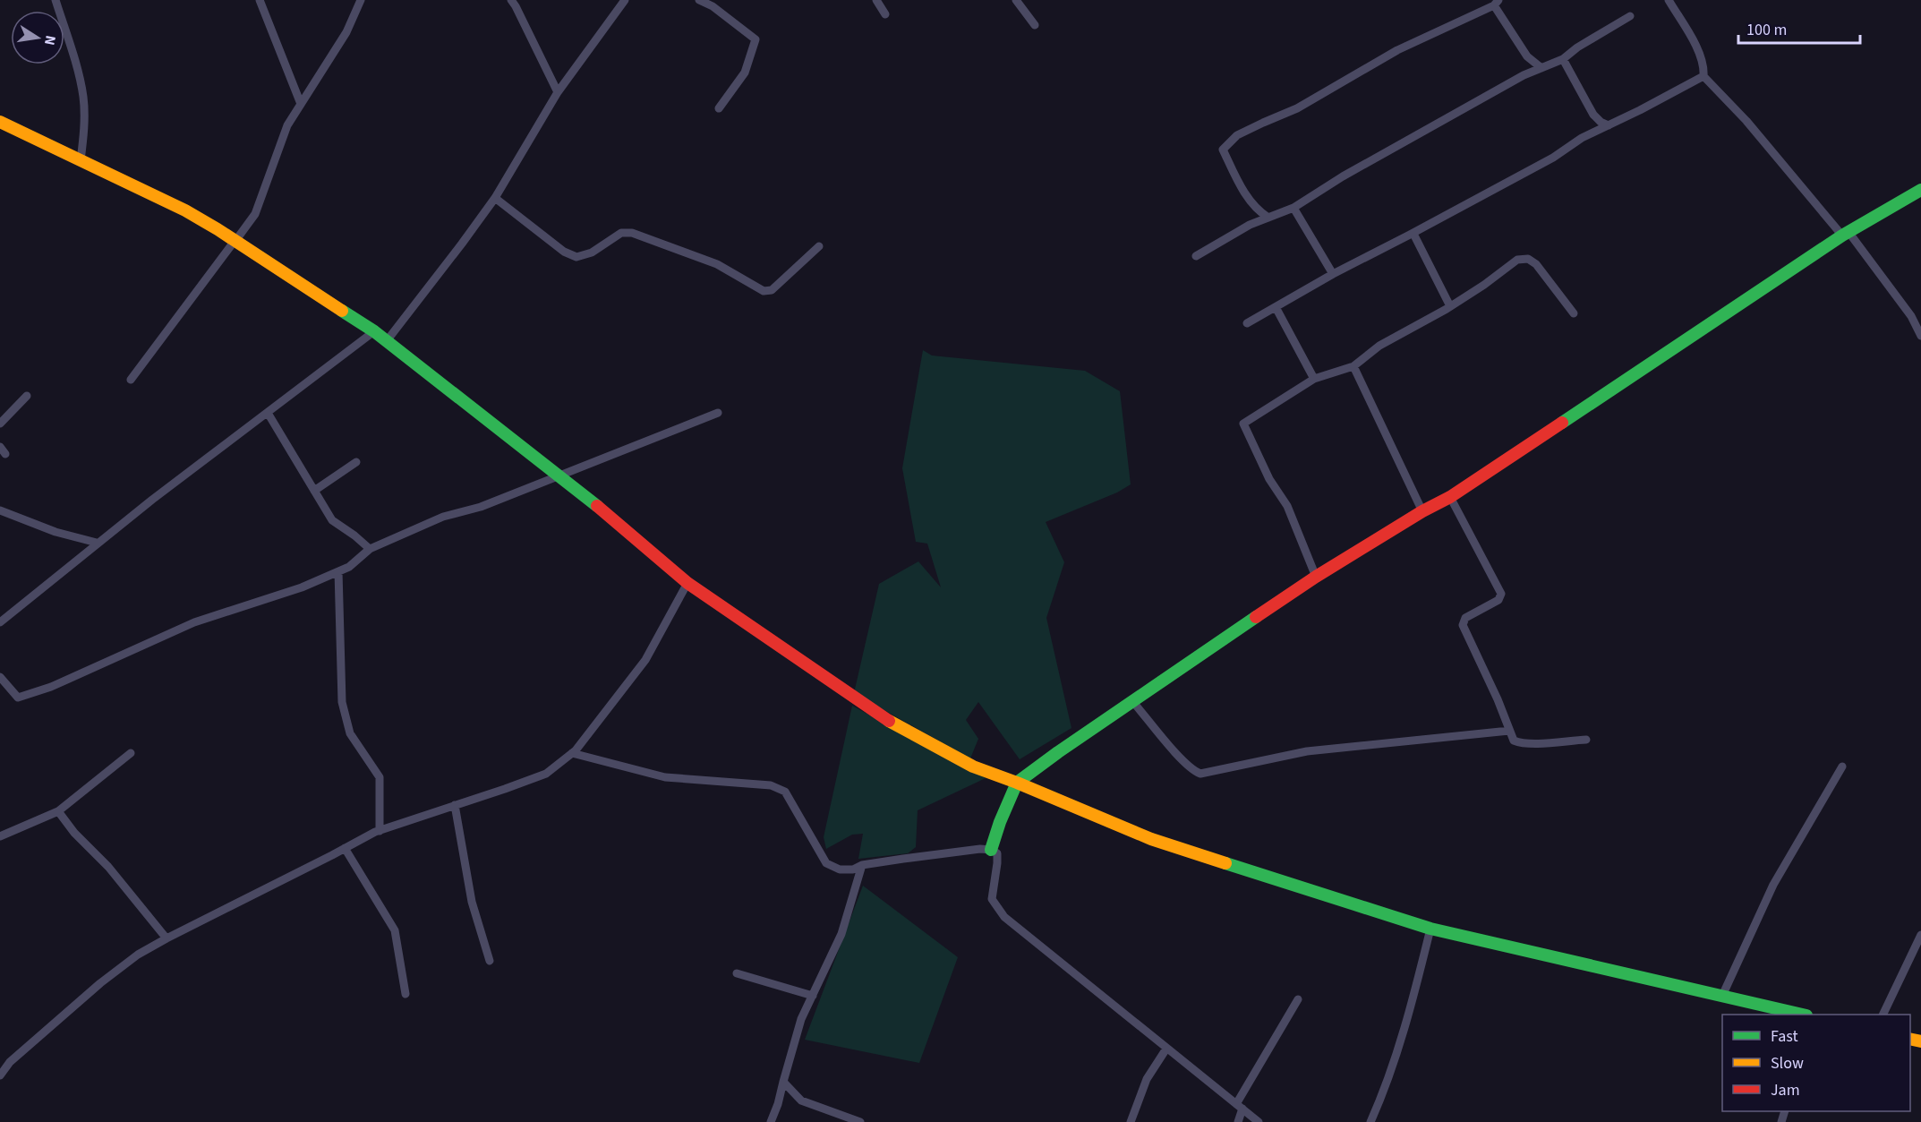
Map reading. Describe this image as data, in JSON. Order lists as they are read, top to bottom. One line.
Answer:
{"legend":["Fast","Slow","Jam"],"scale_bar":"100 m","north":"right"}
